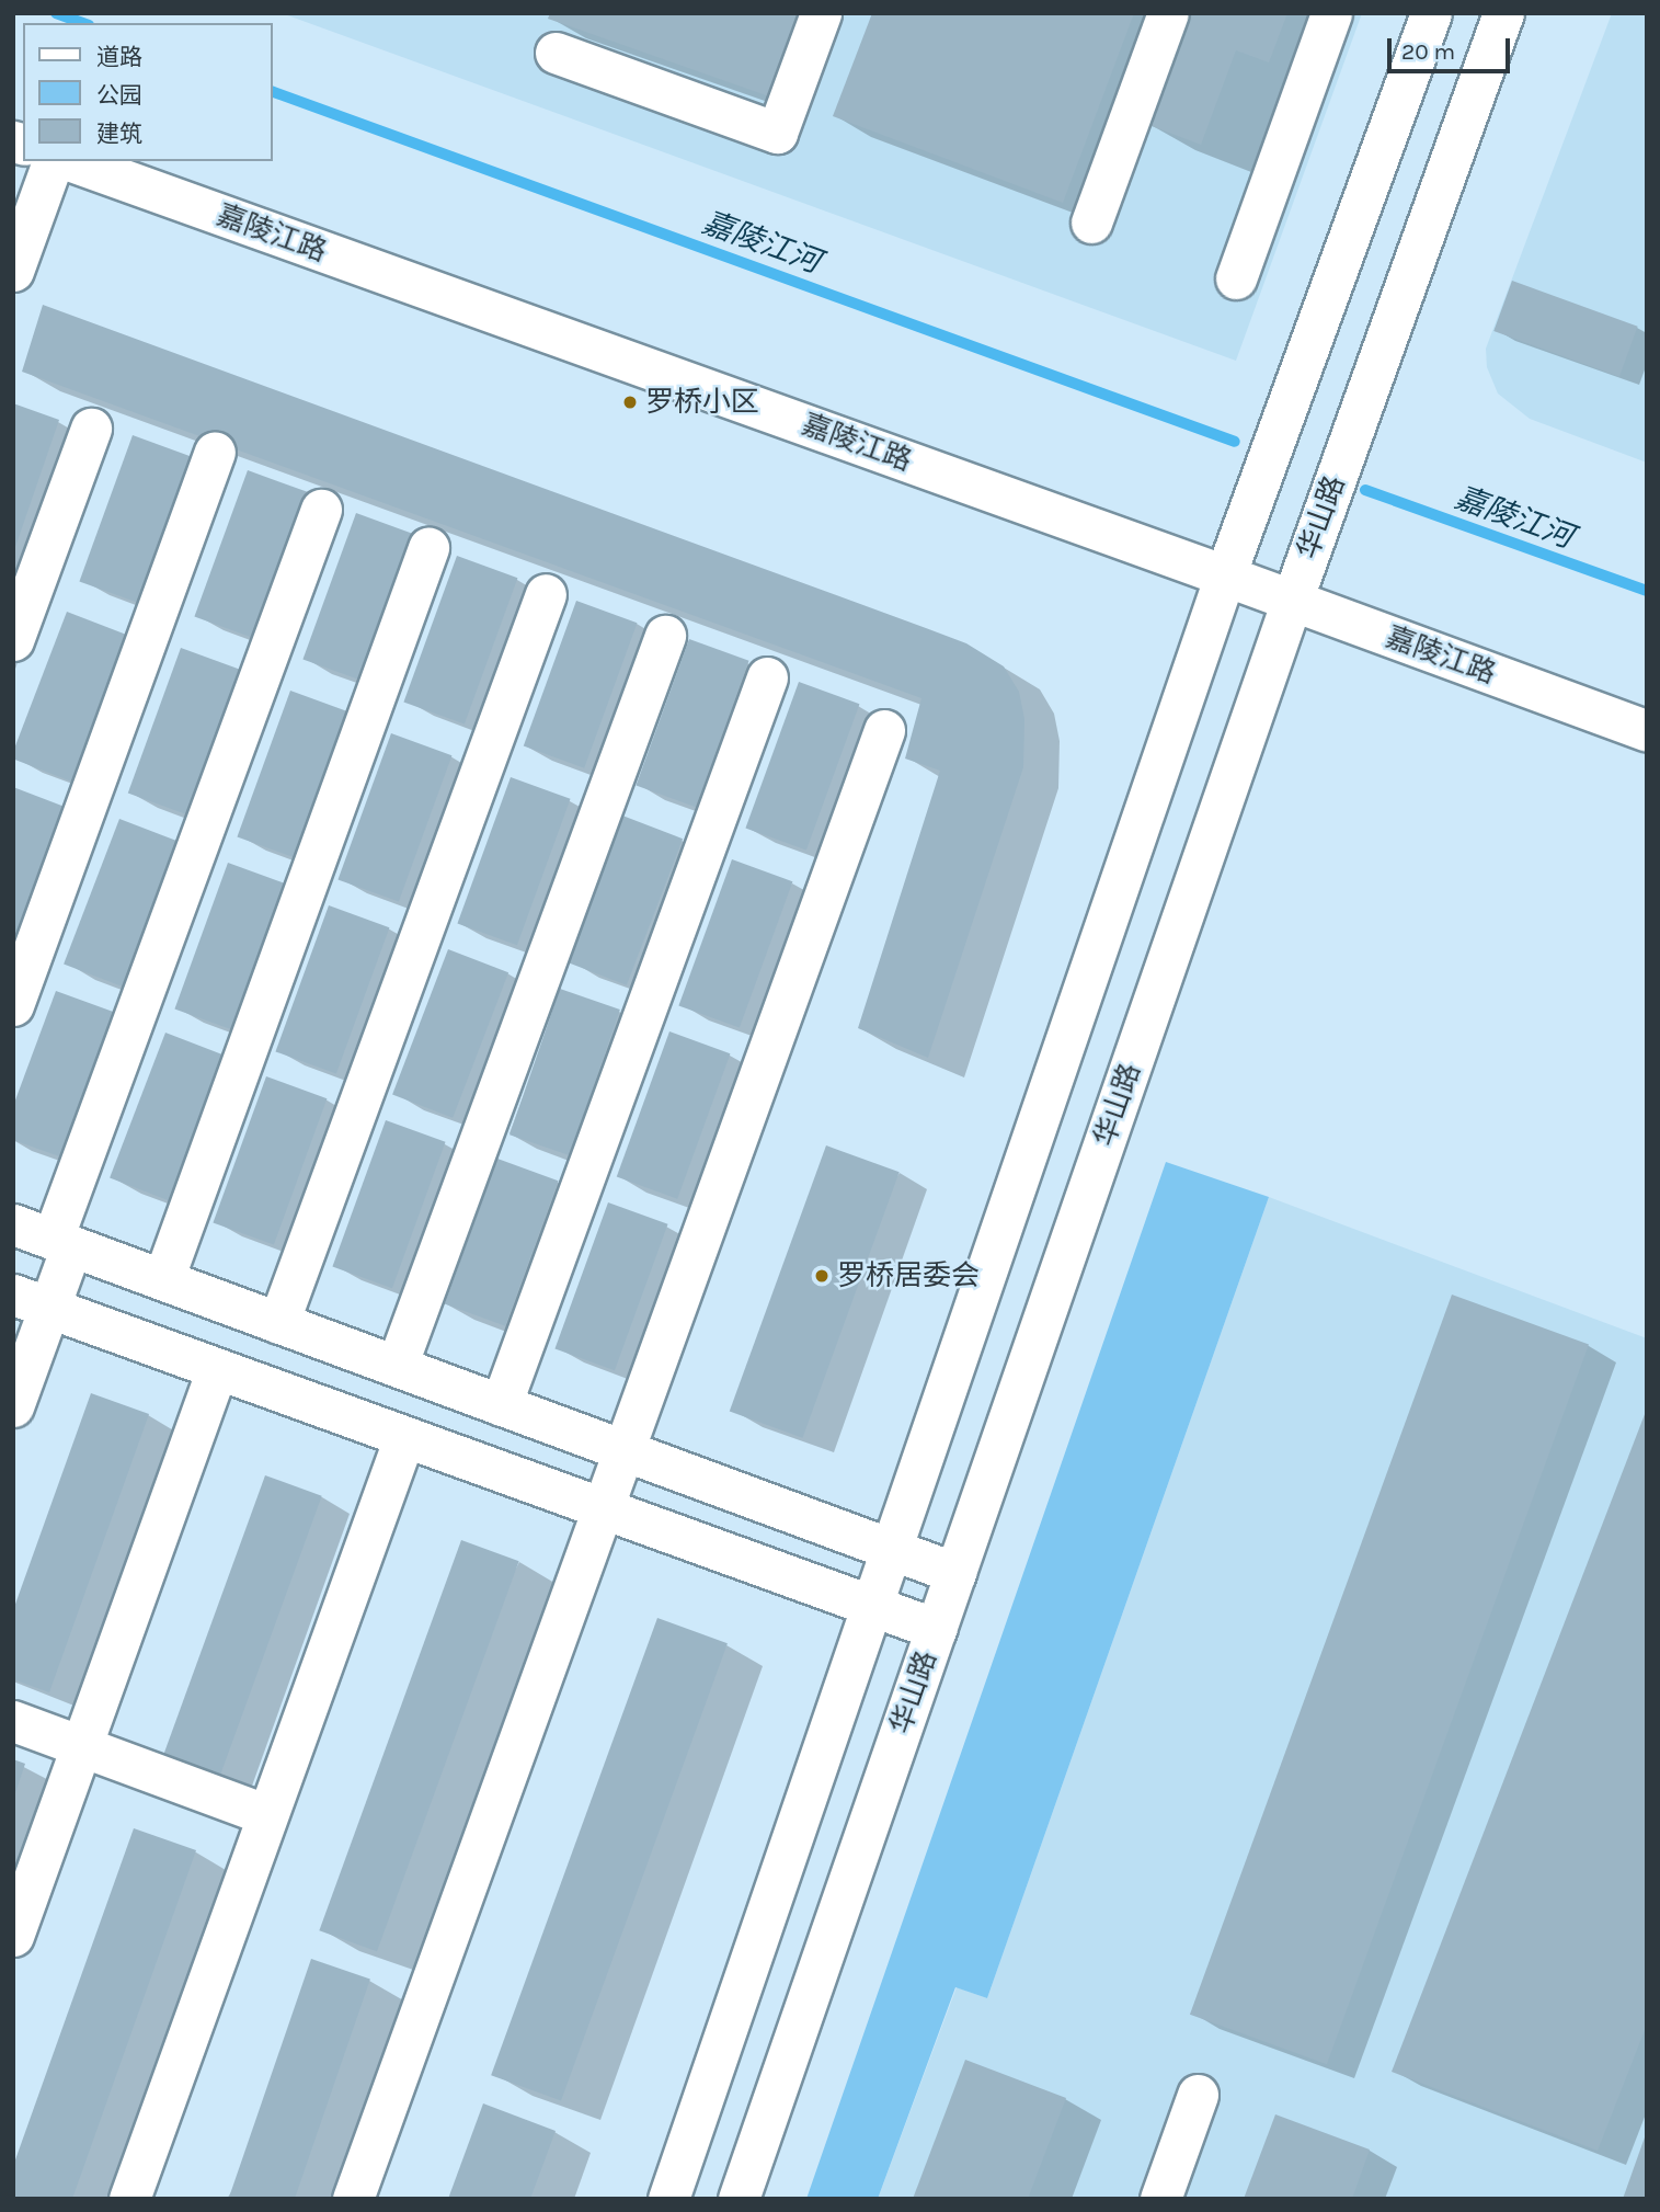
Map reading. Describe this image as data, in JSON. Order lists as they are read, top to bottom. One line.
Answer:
{"streets":{"street":["嘉陵江路","华山路"]},"crossings":[["嘉陵江路","华山路"]],"water":["嘉陵江河"],"places":["罗桥小区","罗桥居委会"],"legend":["道路","公园","建筑"],"scale_bar":"20 m"}
